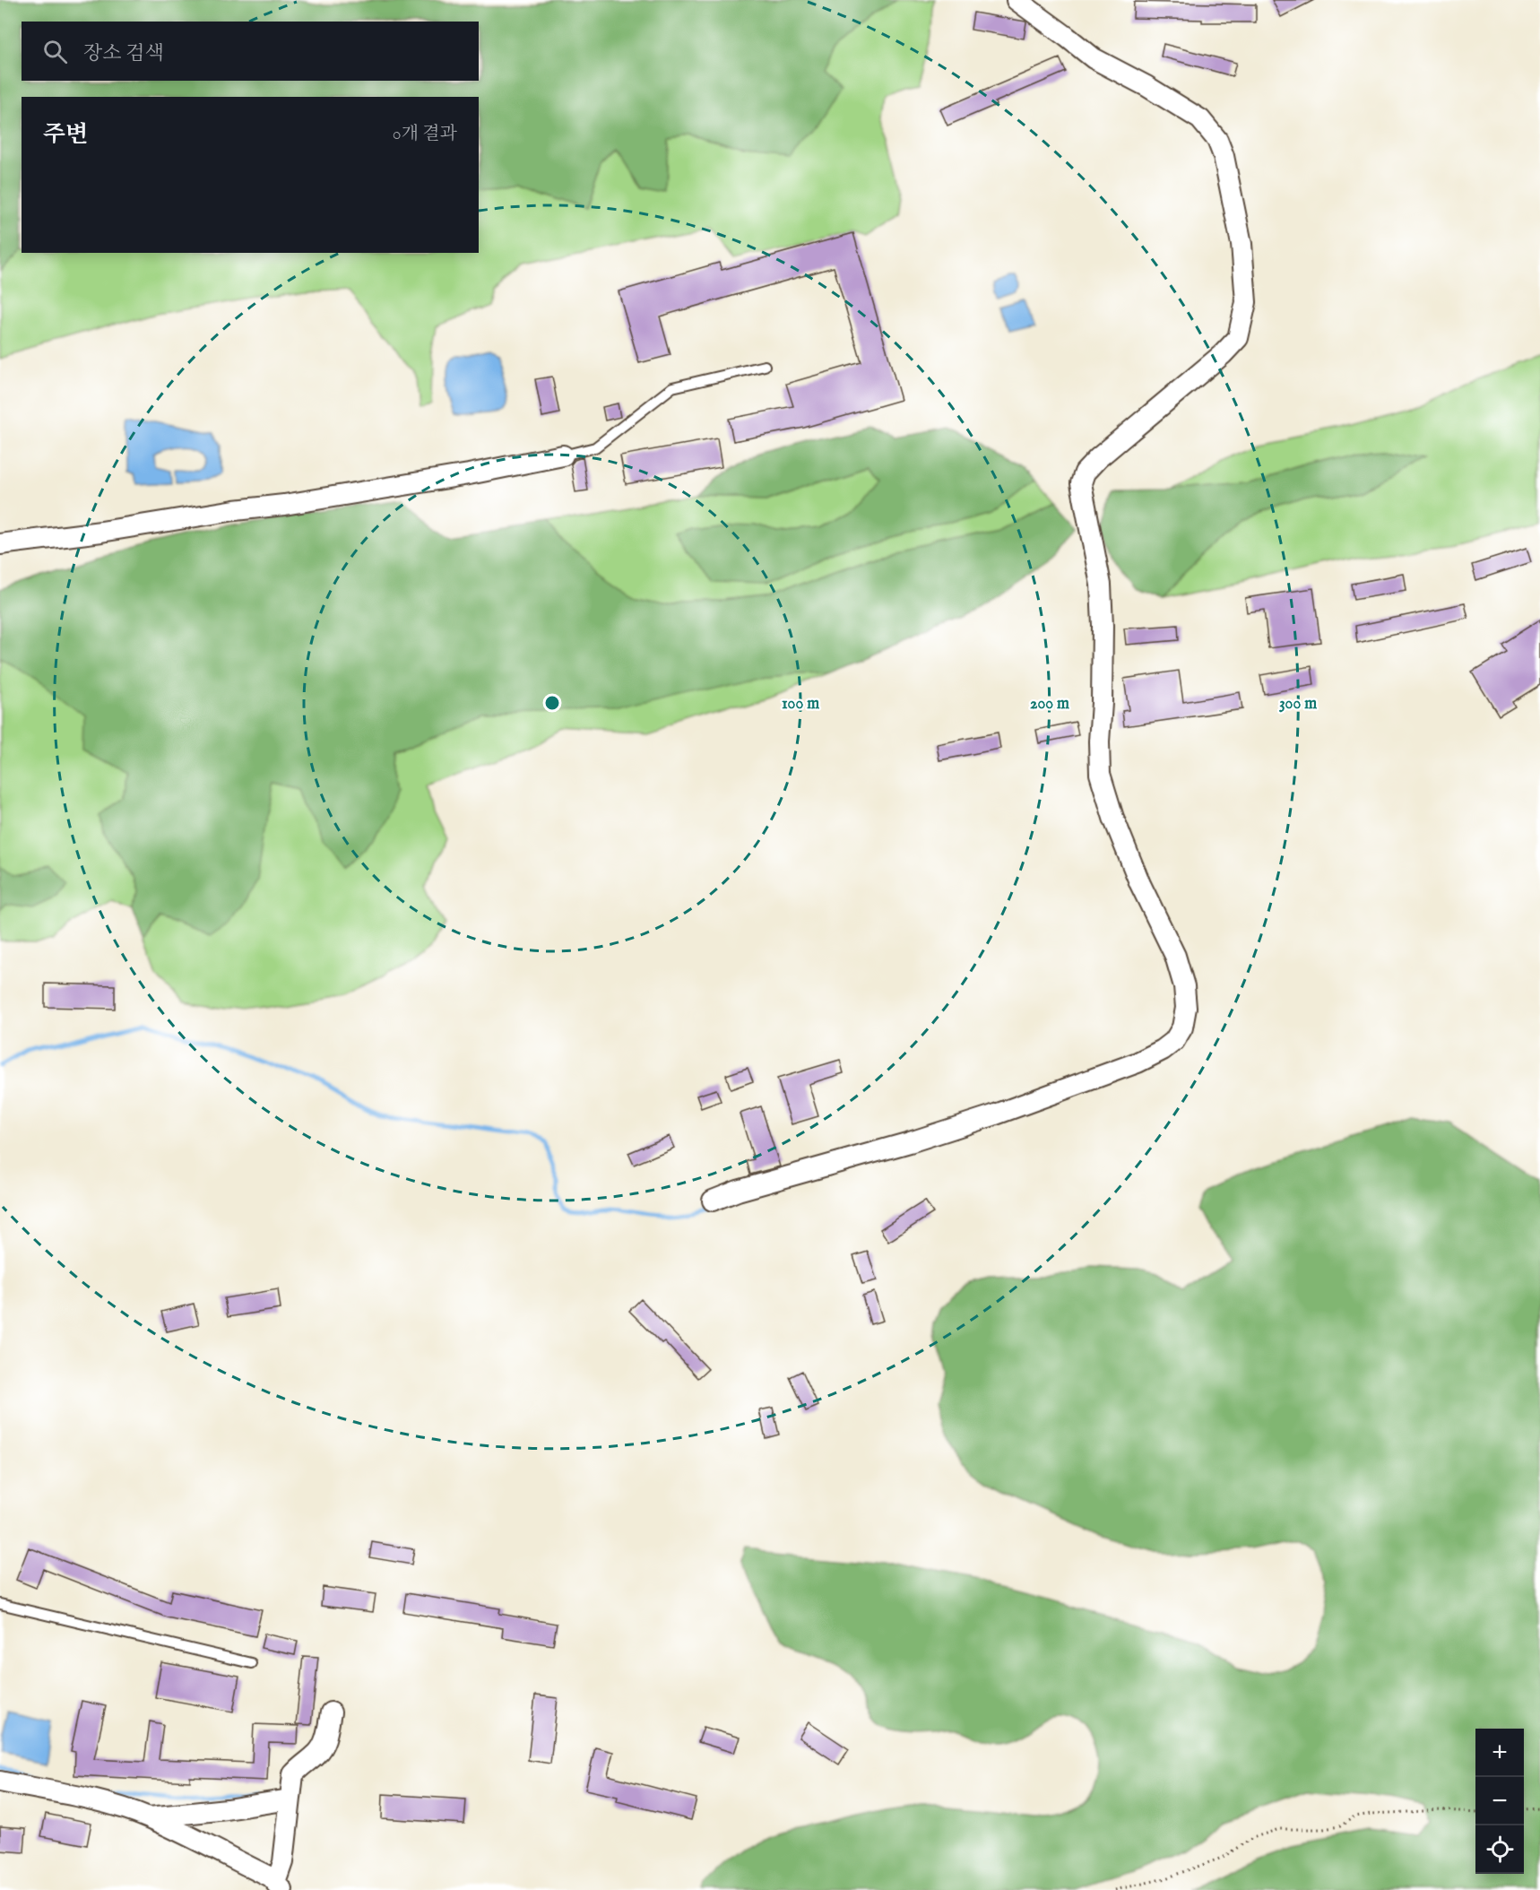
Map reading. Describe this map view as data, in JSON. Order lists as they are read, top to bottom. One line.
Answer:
{"page":{"search":"장소 검색","heading":["주변","0개 결과"],"map_buttons":["+","−"]},"rings":["100 m","200 m","300 m"]}
